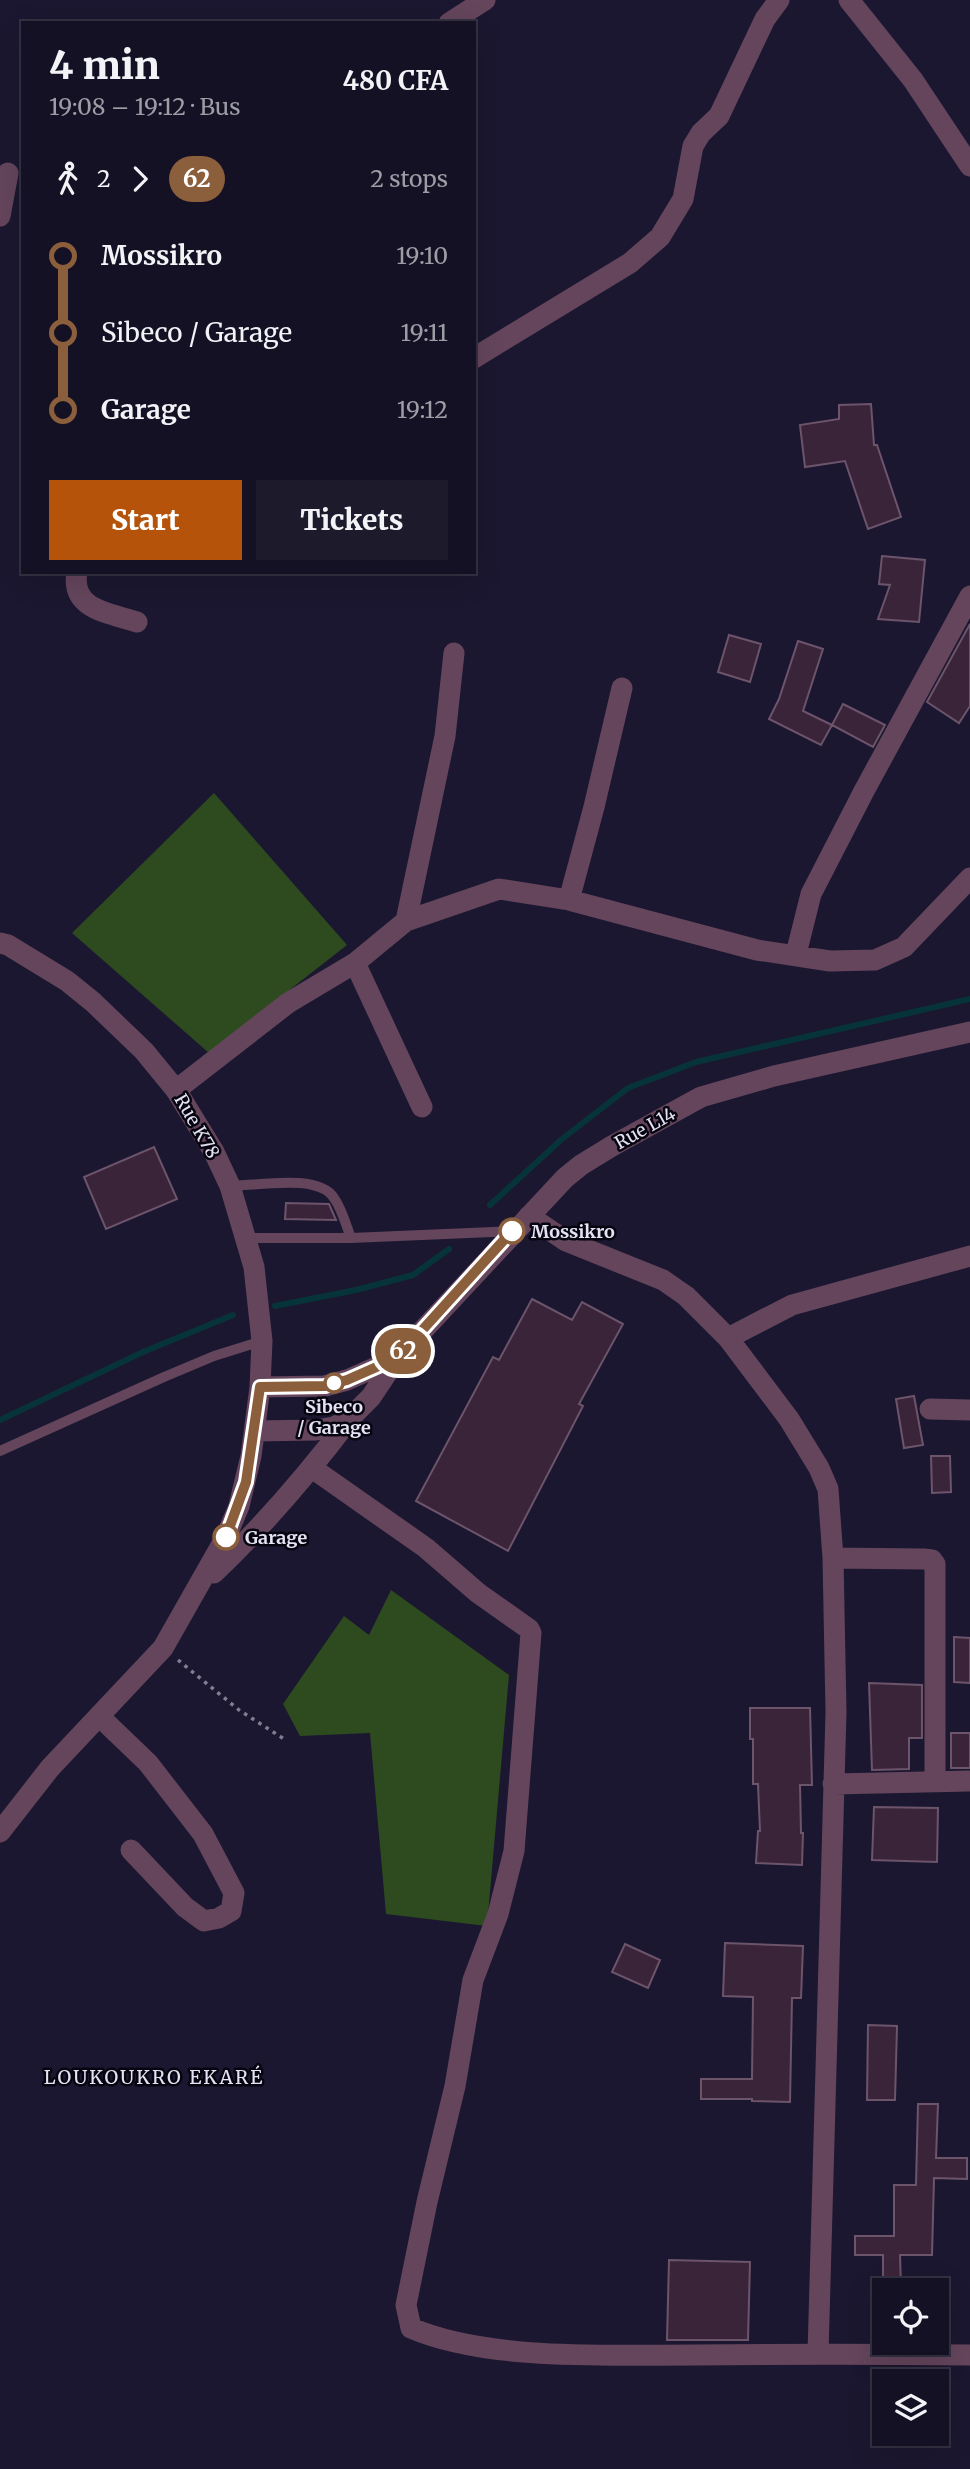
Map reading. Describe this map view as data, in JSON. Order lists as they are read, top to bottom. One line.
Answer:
{"streets":{"street":["Rue K78","Rue L14"]},"crossings":[["Rue K78","Rue L14"]],"districts":["LOUKOUKRO EKARÉ"],"places":["Mossikro","Sibeco / Garage","Garage"],"lines":["bus line 62"],"page":{"on_map":"62","heading":["4 min","19:08 – 19:12 · Bus","480 CFA"],"legs":["2","62","2 stops"],"list":[{"name":"Mossikro","value":"19:10"},{"name":"Sibeco / Garage","value":"19:11"},{"name":"Garage","value":"19:12"}],"buttons":["Start","Tickets"]}}
